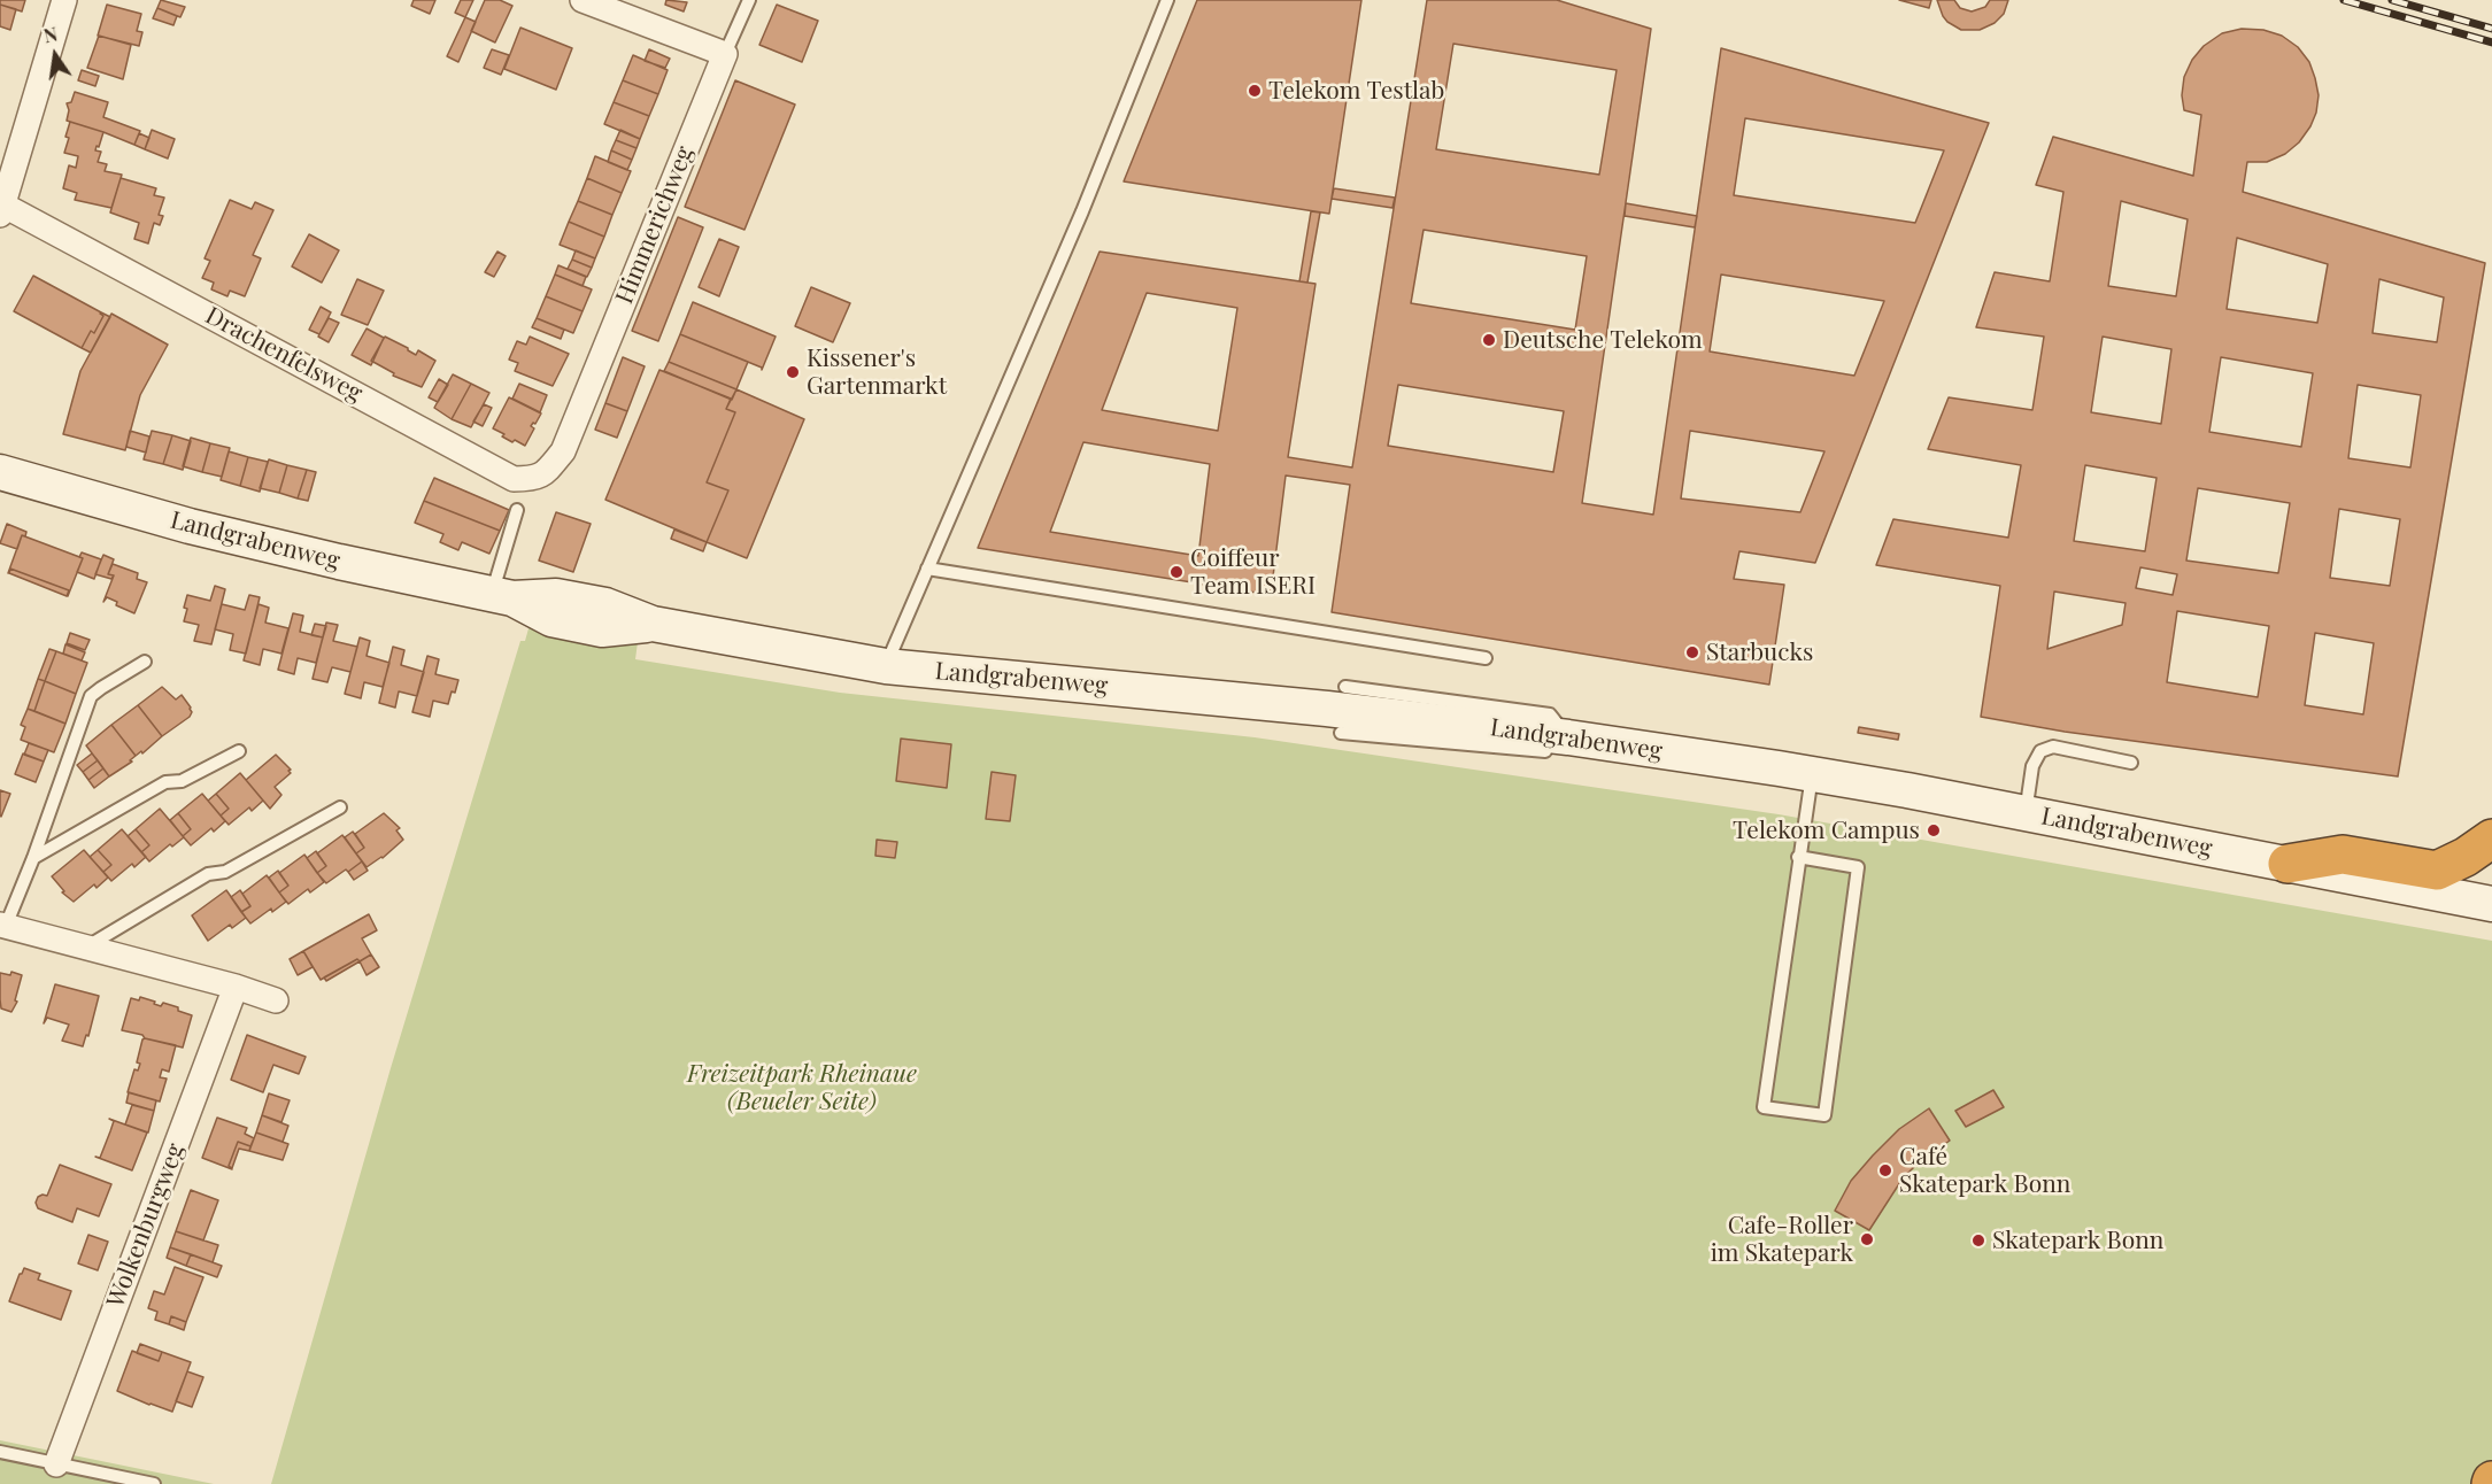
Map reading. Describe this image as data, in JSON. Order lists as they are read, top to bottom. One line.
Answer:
{"streets":{"street":["Himmerichweg","Drachenfelsweg","Landgrabenweg","Wolkenburgweg"]},"crossings":[["Himmerichweg","Drachenfelsweg"]],"parks":["Freizeitpark Rheinaue (Beueler Seite)"],"places":["Telekom Testlab","Deutsche Telekom","Kissener's Gartenmarkt","Coiffeur Team ISERI","Starbucks","Telekom Campus","Café Skatepark Bonn","Cafe-Roller im Skatepark","Skatepark Bonn"],"north":"top"}
